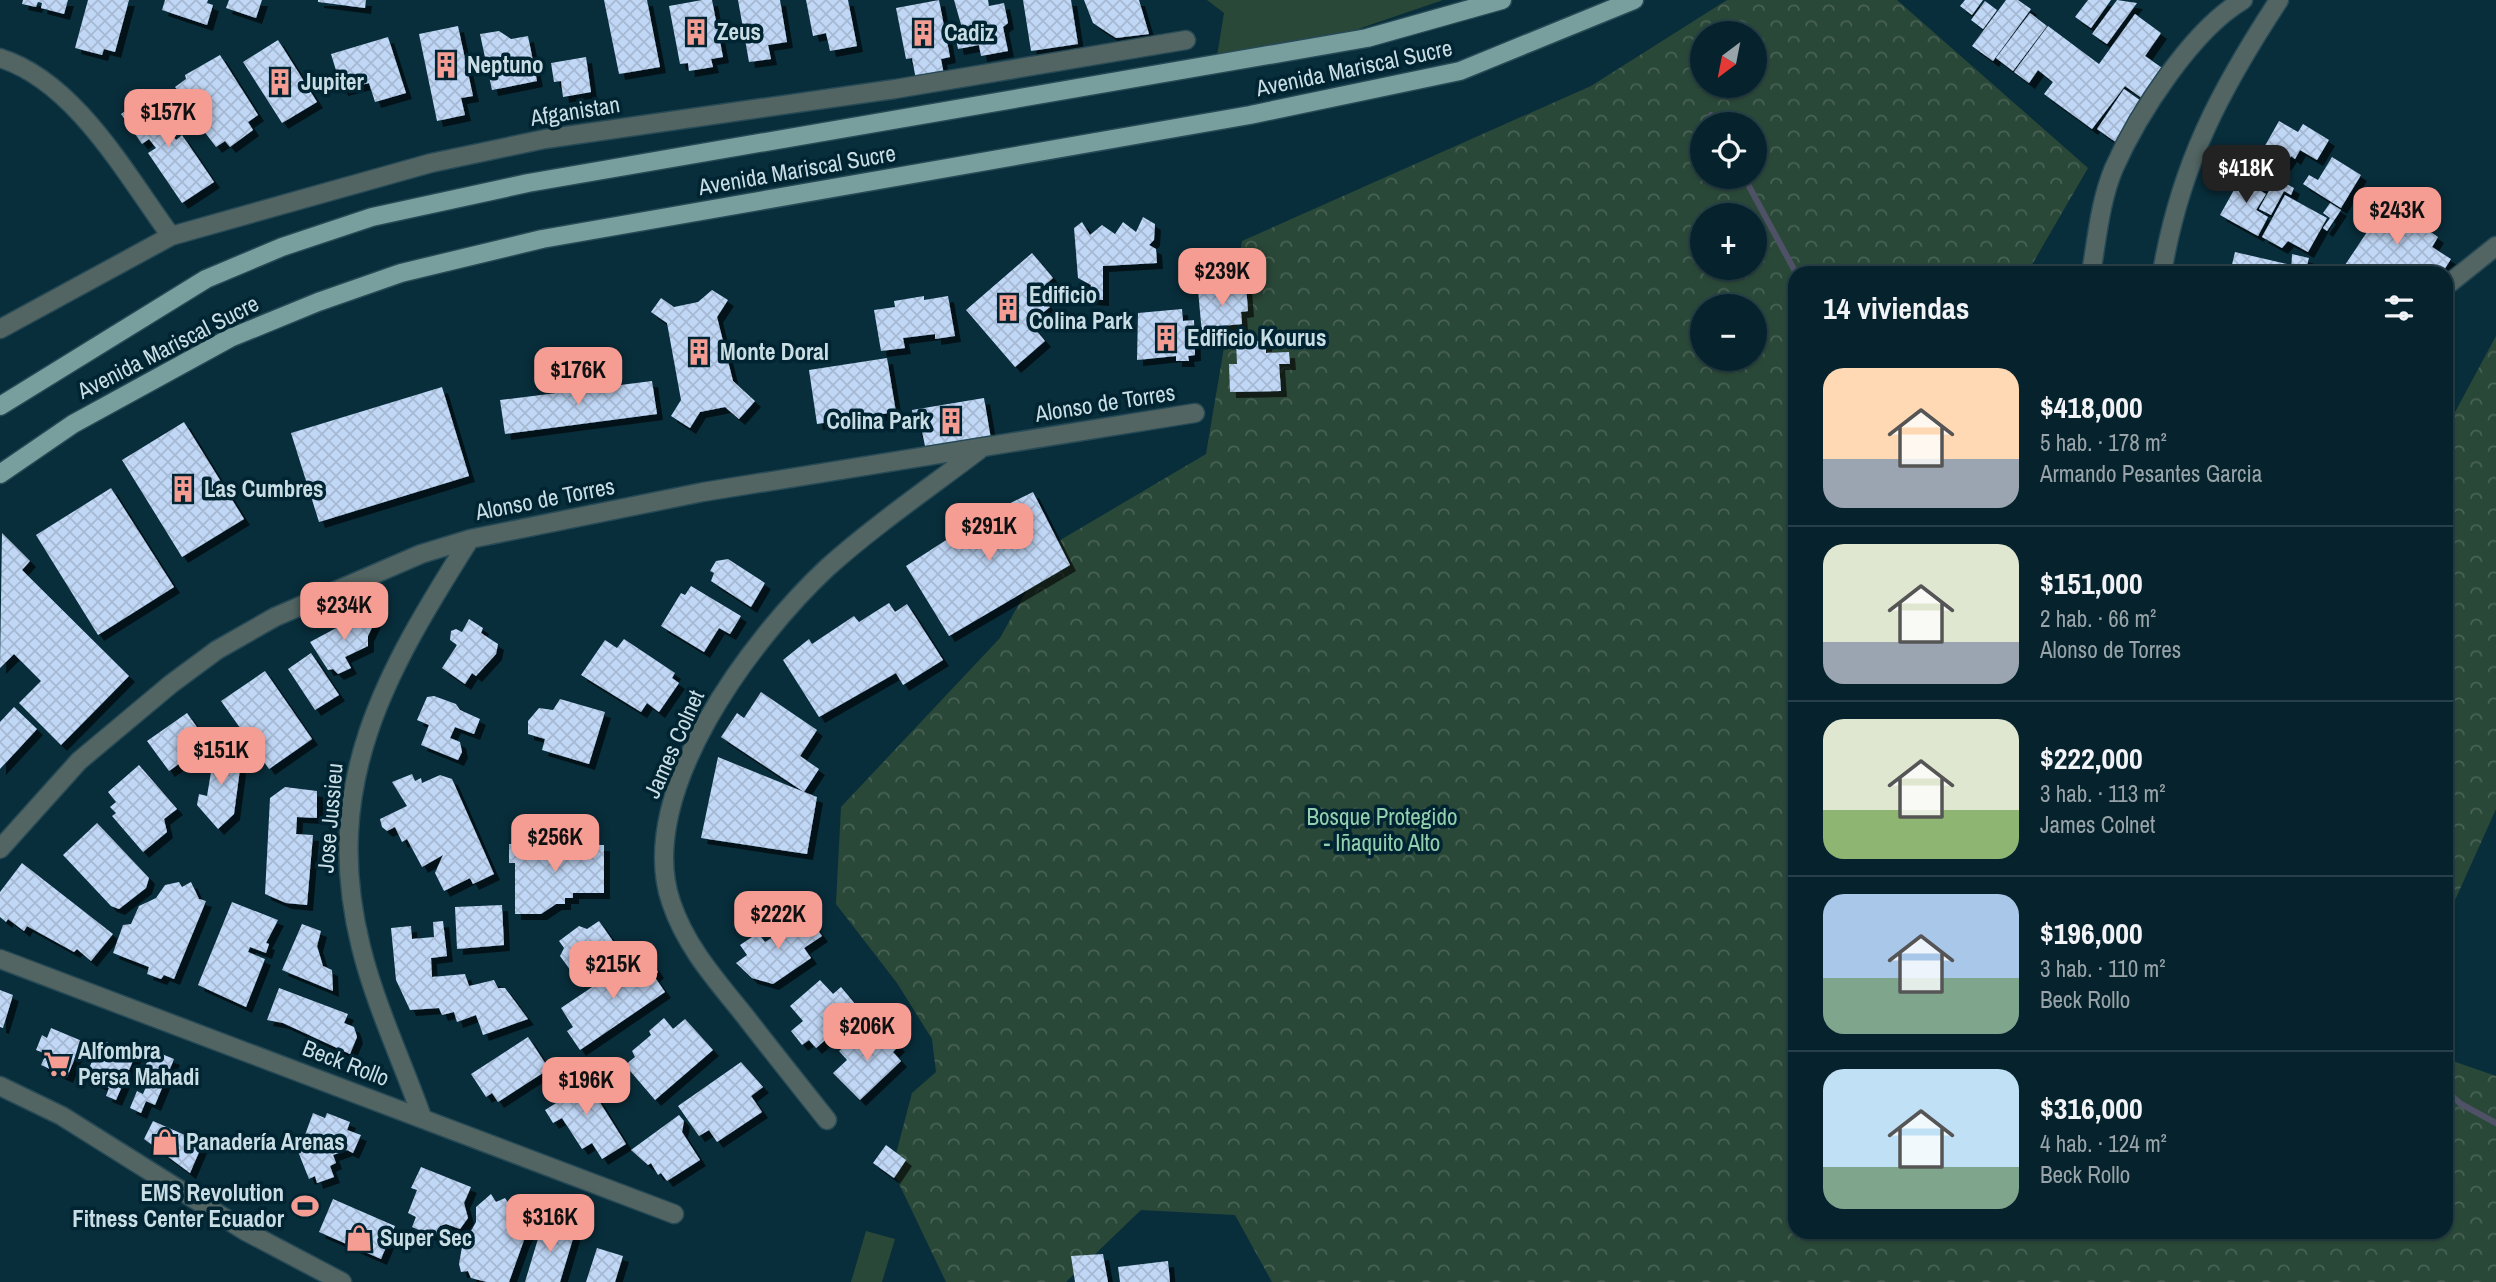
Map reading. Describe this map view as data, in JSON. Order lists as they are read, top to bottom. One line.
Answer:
{"streets":{"main road":["Avenida Mariscal Sucre"],"street":["Afganistan","Alonso de Torres","James Colnet","Jose Jussieu","Beck Rollo"]},"crossings":[["Alonso de Torres","James Colnet"],["Alonso de Torres","Jose Jussieu"],["Jose Jussieu","Beck Rollo"]],"parks":["Bosque Protegido - Iñaquito Alto"],"places":{"building":["Zeus","Cadiz","Neptuno","Jupiter","Edificio Colina Park","Edificio Kourus","Monte Doral","Colina Park","Las Cumbres"],"supermarket":["Alfombra Persa Mahadi"],"shop":["Panadería Arenas","Super Sec"],"sports":["EMS Revolution Fitness Center Ecuador"]},"north":"bottom left","page":{"map_buttons":["+","−"],"price":["$157K","$418K","$243K","$239K","$176K","$291K","$234K","$151K","$256K","$222K","$215K","$206K","$196K","$316K"],"heading":"14 viviendas","list":[{"name":"$418,000","note":"5 hab. · 178 m² · Armando Pesantes Garcia"},{"name":"$151,000","note":"2 hab. · 66 m² · Alonso de Torres"},{"name":"$222,000","note":"3 hab. · 113 m² · James Colnet"},{"name":"$196,000","note":"3 hab. · 110 m² · Beck Rollo"},{"name":"$316,000","note":"4 hab. · 124 m² · Beck Rollo"}]}}
